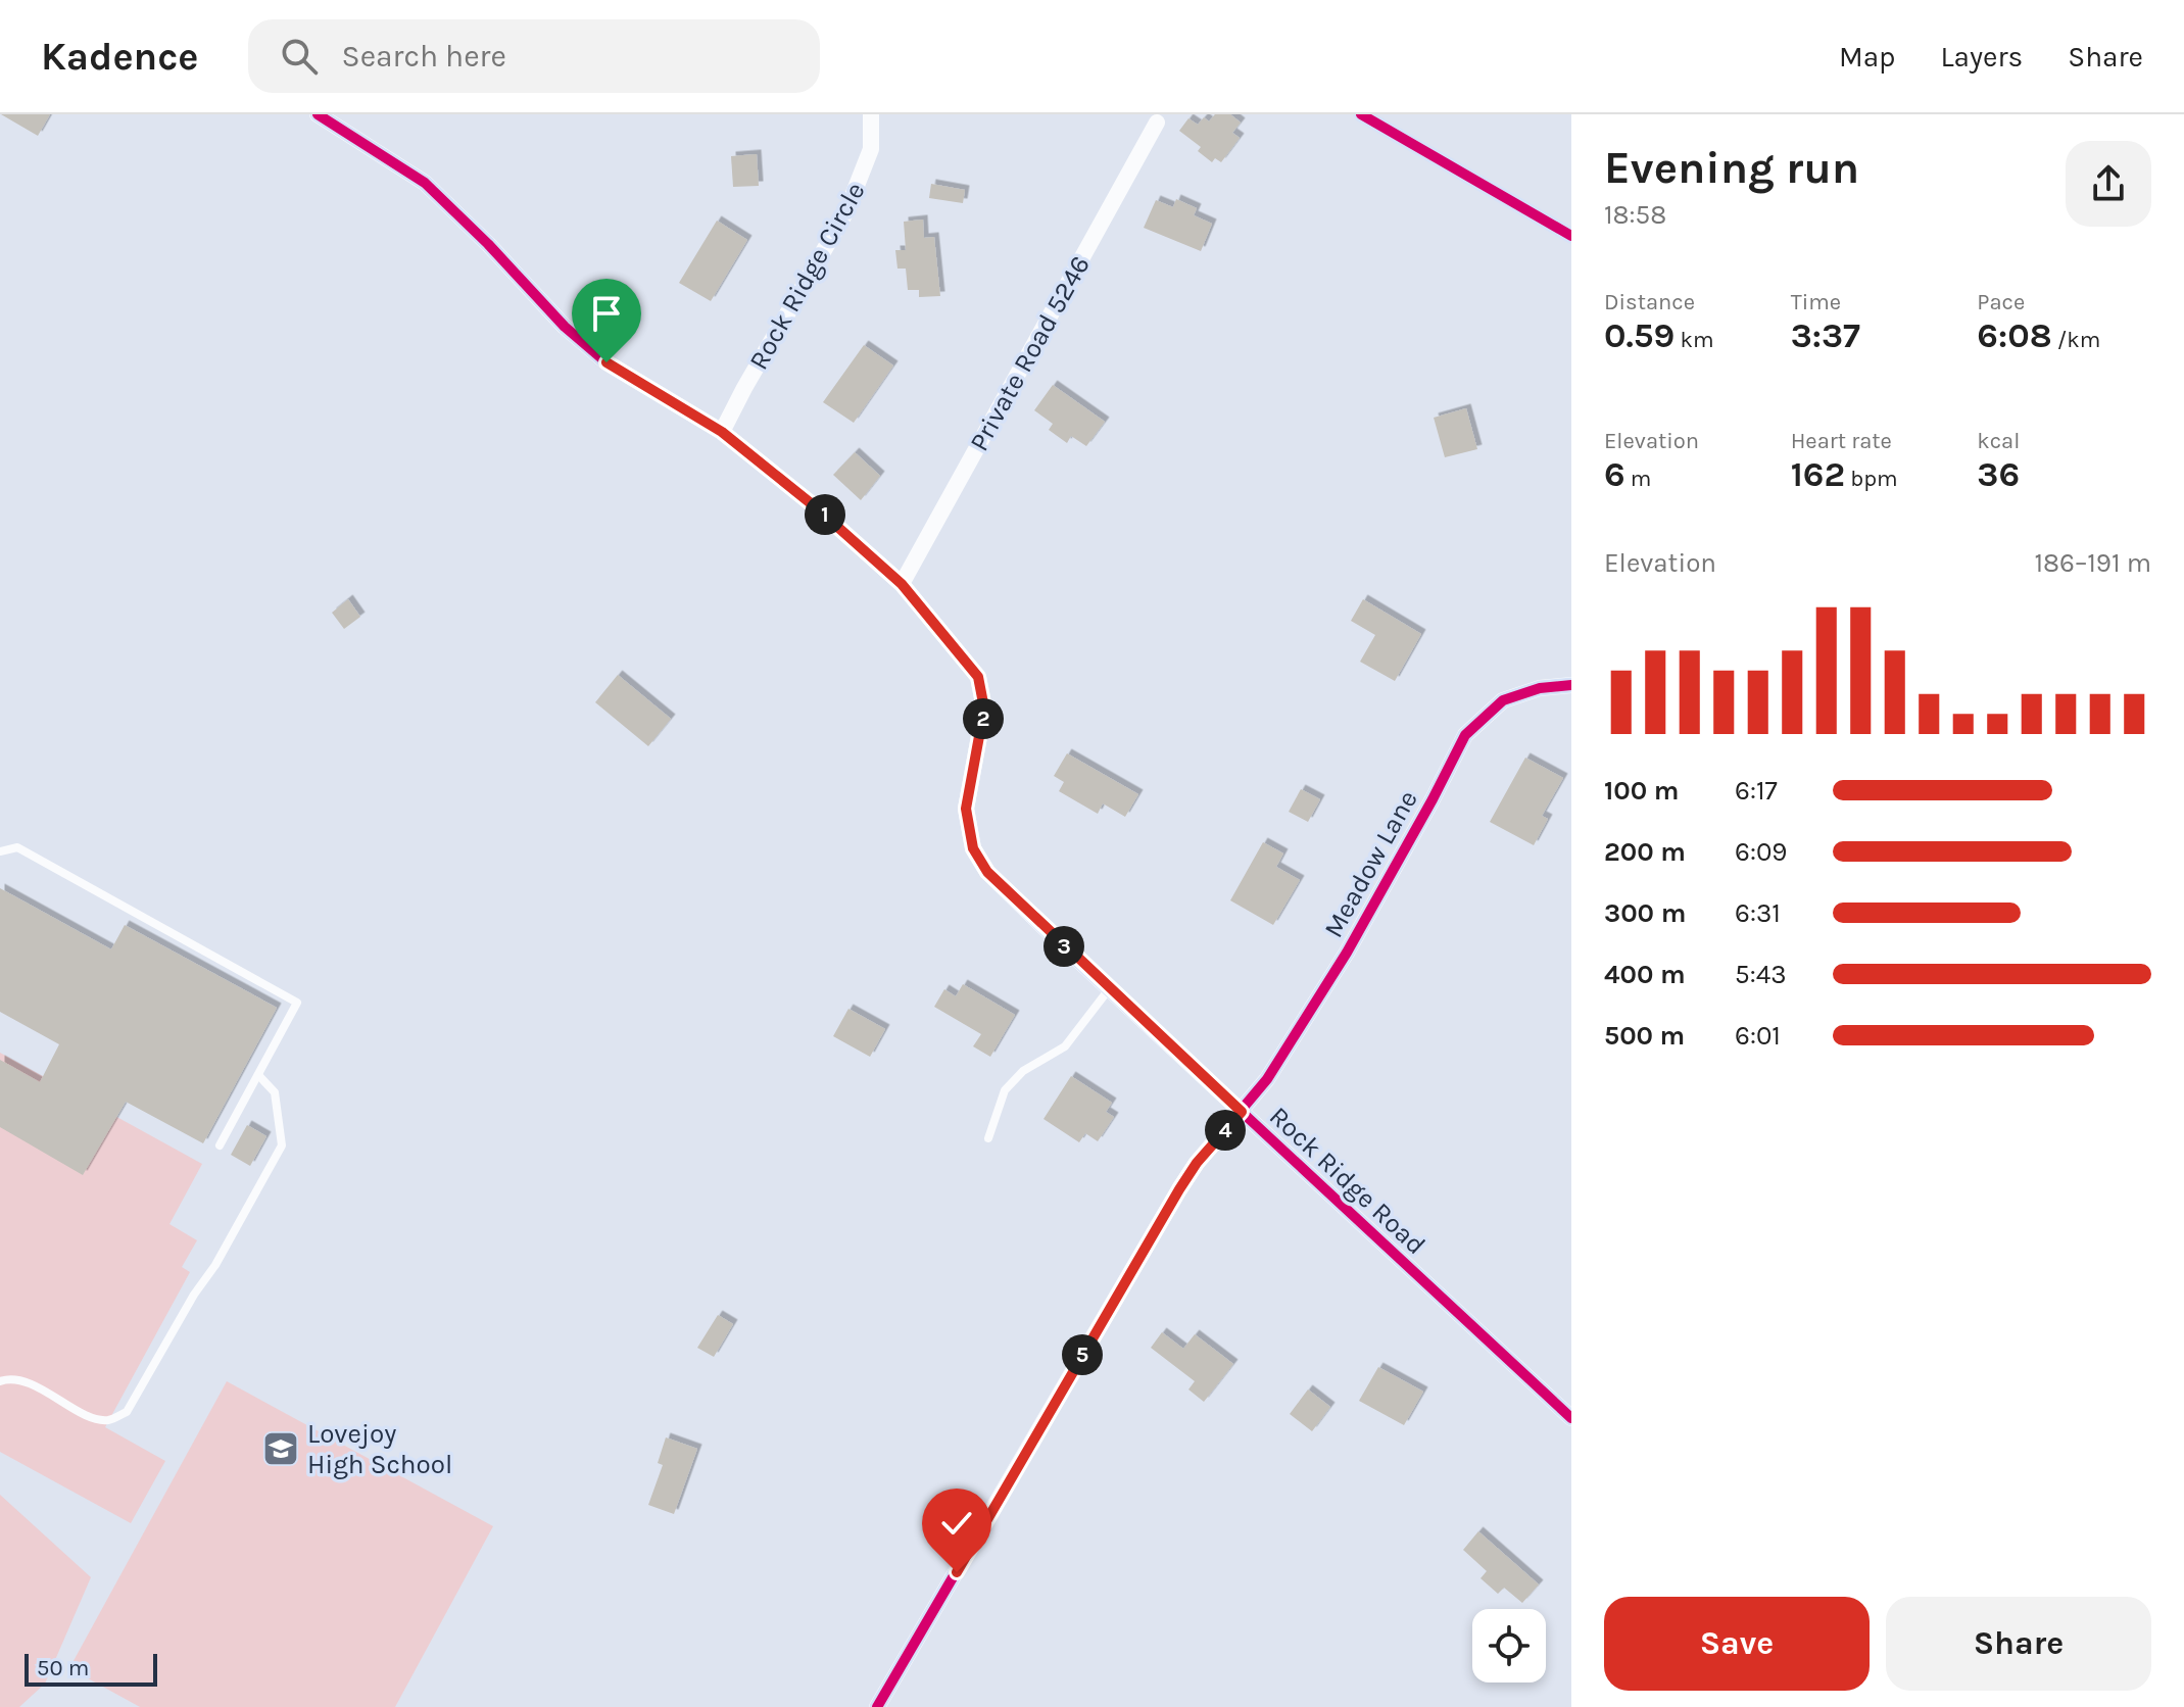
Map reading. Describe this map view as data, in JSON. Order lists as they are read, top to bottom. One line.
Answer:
{"streets":{"street":["Rock Ridge Circle","Private Road 5246","Meadow Lane","Rock Ridge Road"]},"crossings":[["Rock Ridge Circle","Rock Ridge Road"],["Private Road 5246","Rock Ridge Road"],["Meadow Lane","Rock Ridge Road"]],"places":{"school or university":["Lovejoy High School"]},"scale_bar":"50 m","page":{"header":"Kadence","search":"Search here","nav":["Map","Layers","Share"],"heading":["Evening run","18:58"],"stats":[["Distance","0.59 km"],["Time","3:37"],["Pace","6:08 /km"],["Elevation","6 m"],["Heart rate","162 bpm"],["kcal","36"]],"pins":["1","2","3","4","5"],"chart":["Elevation","186–191 m"],"list":[{"name":"100 m","note":"6:17"},{"name":"200 m","note":"6:09"},{"name":"300 m","note":"6:31"},{"name":"400 m","note":"5:43"},{"name":"500 m","note":"6:01"}],"buttons":["Save","Share"],"scale":"50 m"}}
